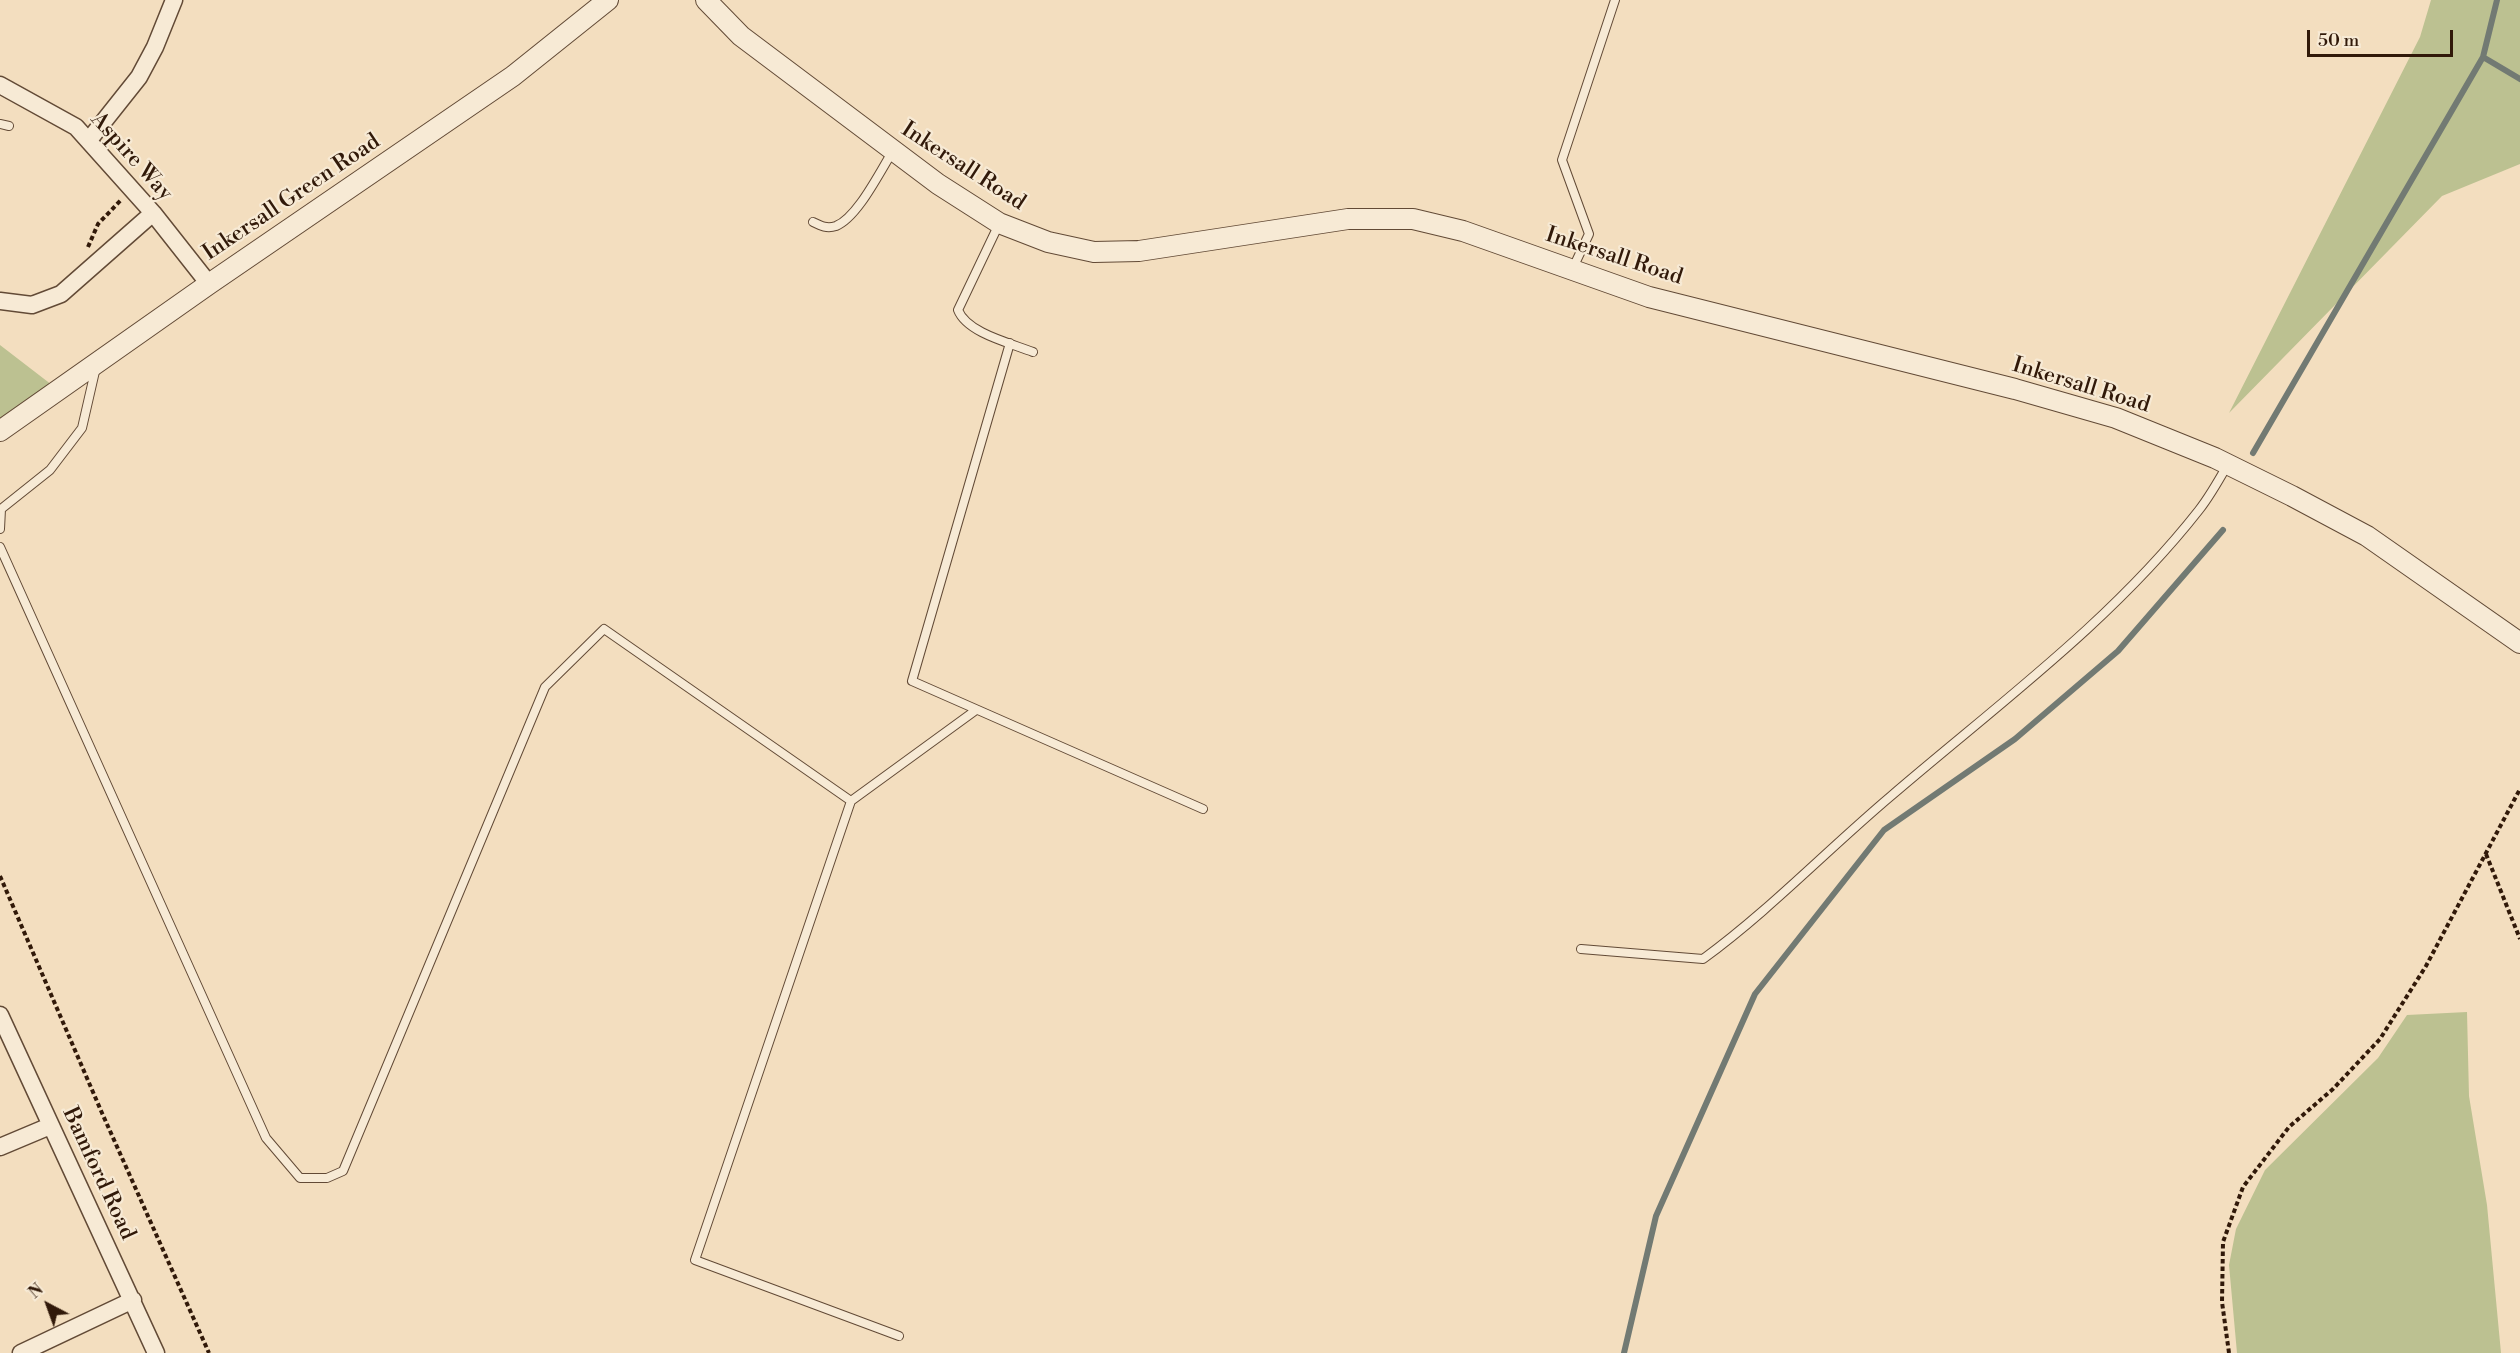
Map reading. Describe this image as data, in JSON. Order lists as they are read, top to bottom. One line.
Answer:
{"streets":{"street":["Aspire Way","Inkersall Road","Inkersall Green Road","Bamford Road"]},"crossings":[["Aspire Way","Inkersall Green Road"]],"scale_bar":"50 m","north":"top left"}
